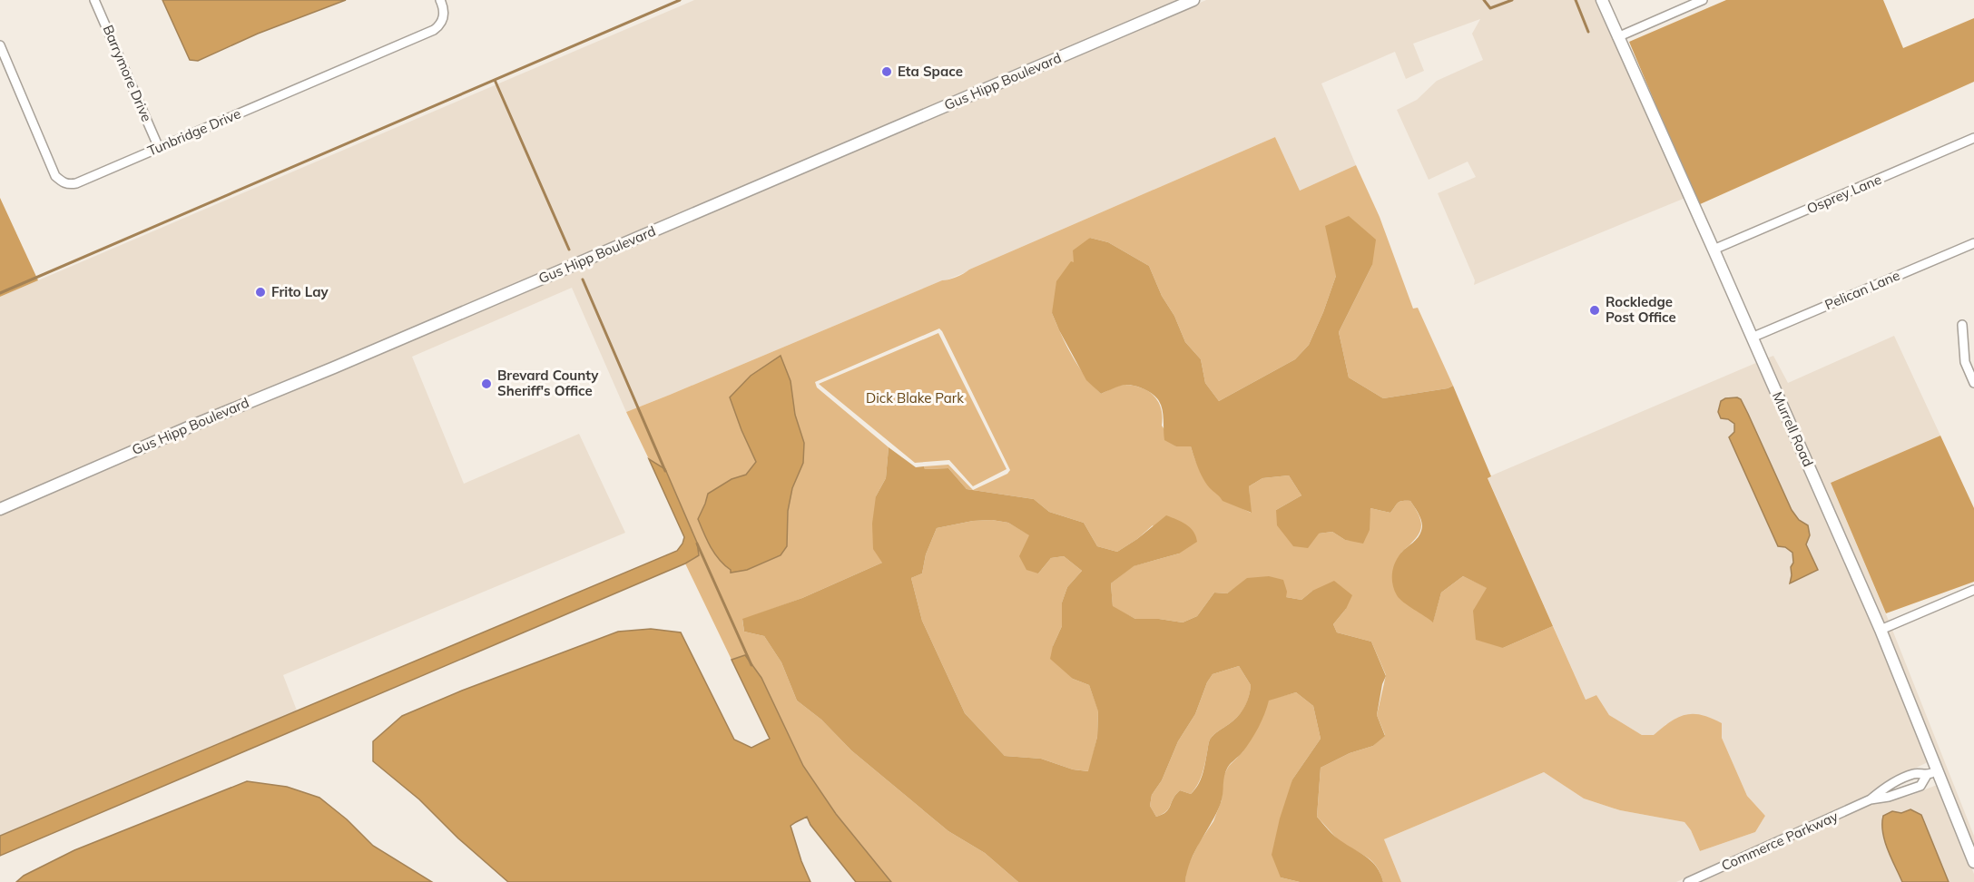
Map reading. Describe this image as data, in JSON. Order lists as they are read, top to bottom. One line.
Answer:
{"streets":{"street":["Barrymore Drive","Gus Hipp Boulevard","Tunbridge Drive","Osprey Lane","Pelican Lane","Murrell Road","Commerce Parkway"]},"crossings":[["Barrymore Drive","Tunbridge Drive"],["Osprey Lane","Murrell Road"],["Pelican Lane","Murrell Road"],["Murrell Road","Commerce Parkway"]],"parks":["Dick Blake Park"],"places":["Eta Space","Frito Lay","Rockledge Post Office","Brevard County Sheriff's Office"]}
